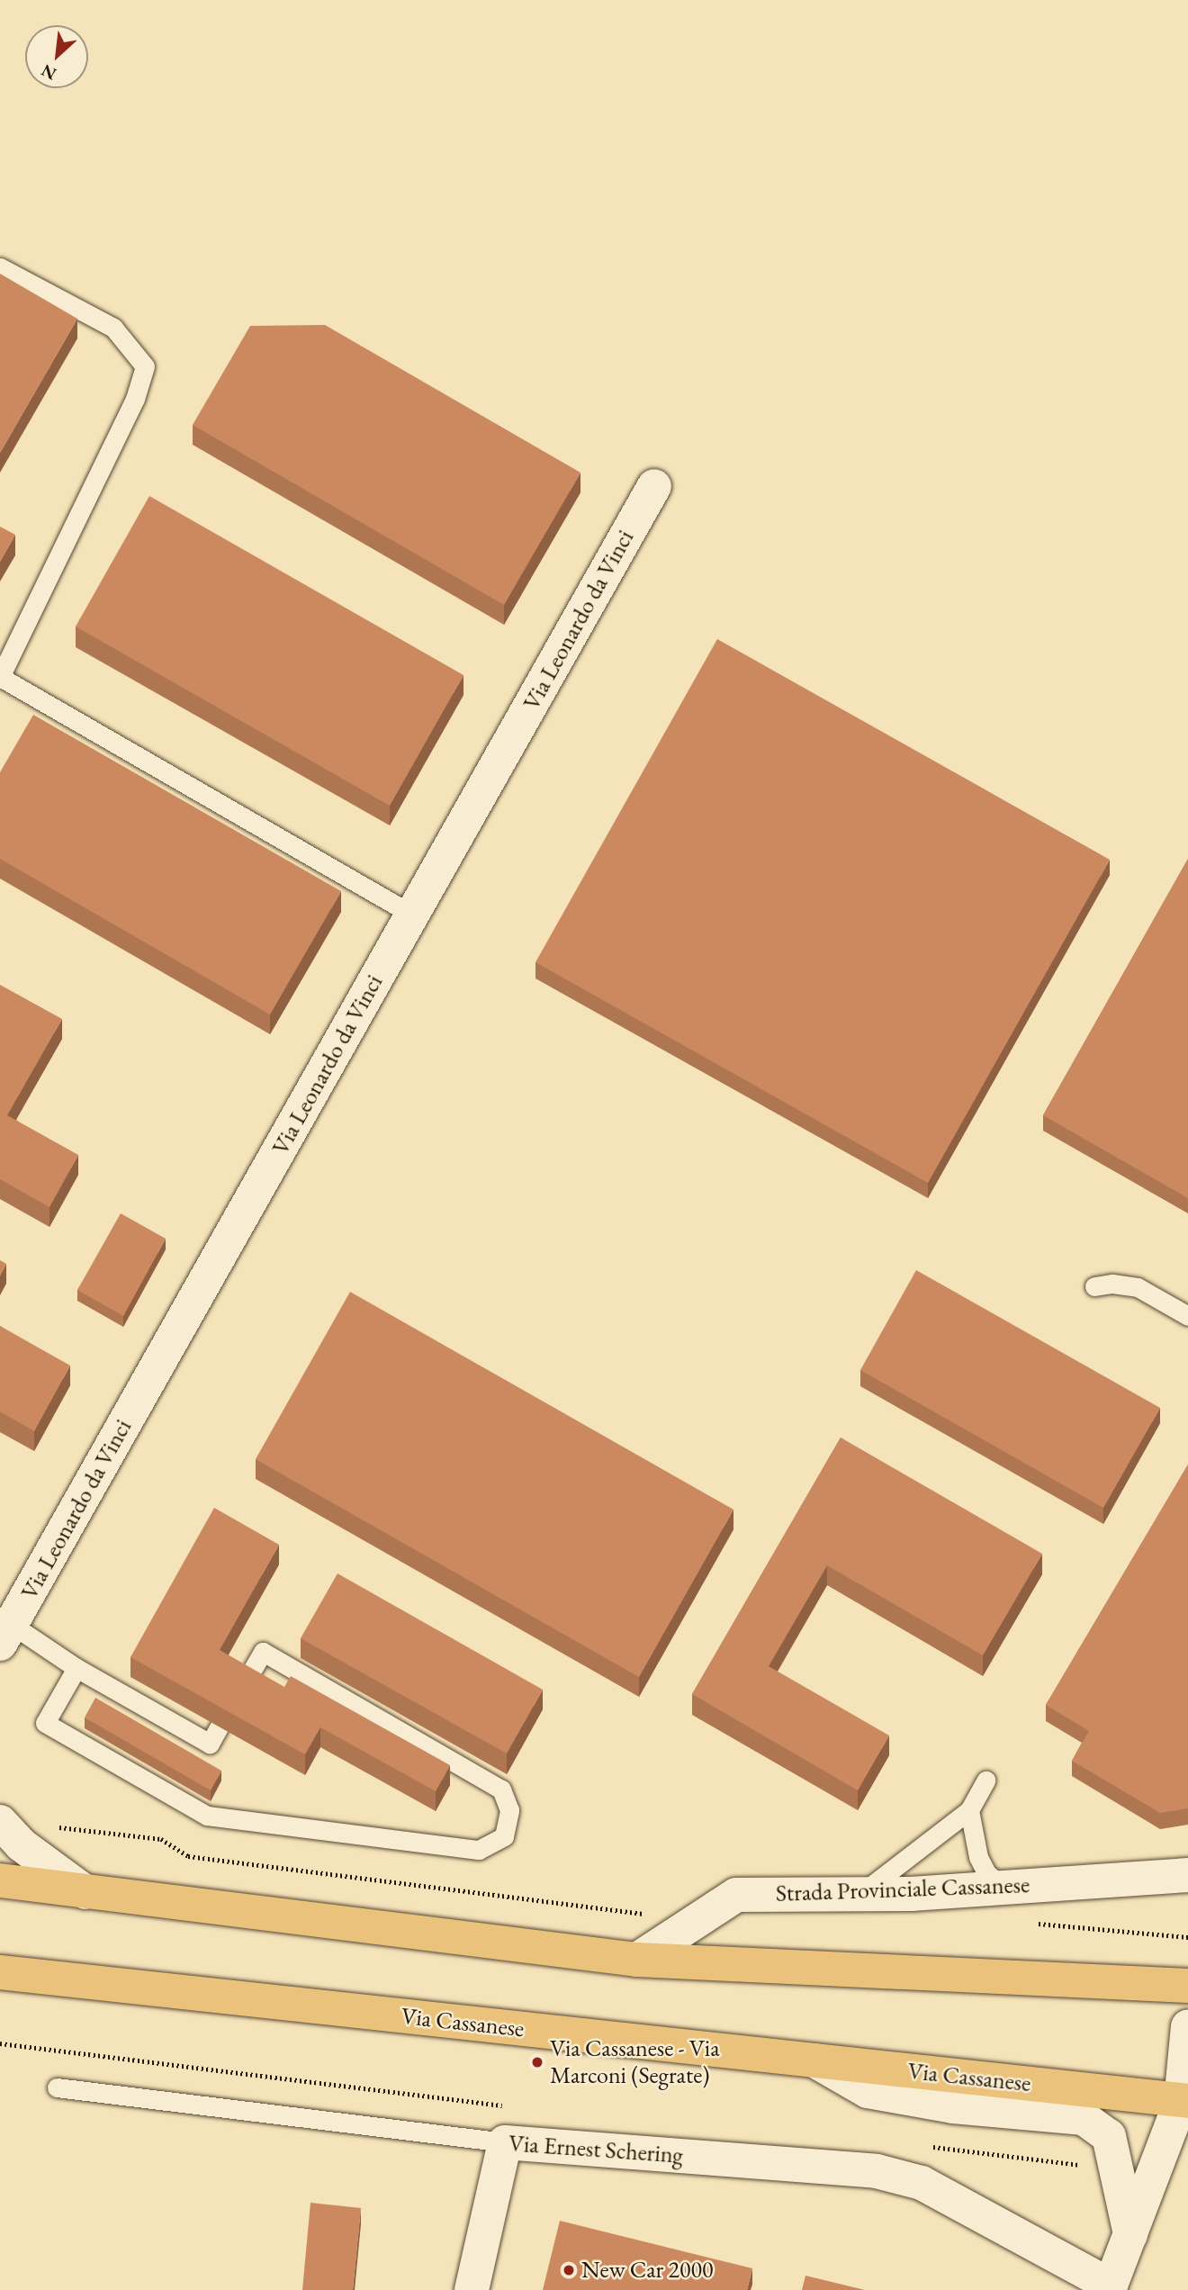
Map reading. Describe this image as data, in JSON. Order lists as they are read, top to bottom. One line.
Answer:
{"streets":{"main road":["Via Cassanese"],"street":["Via Leonardo da Vinci","Strada Provinciale Cassanese","Via Ernest Schering"]},"places":["Via Cassanese - Via Marconi (Segrate)","New Car 2000"],"north":"bottom left"}
